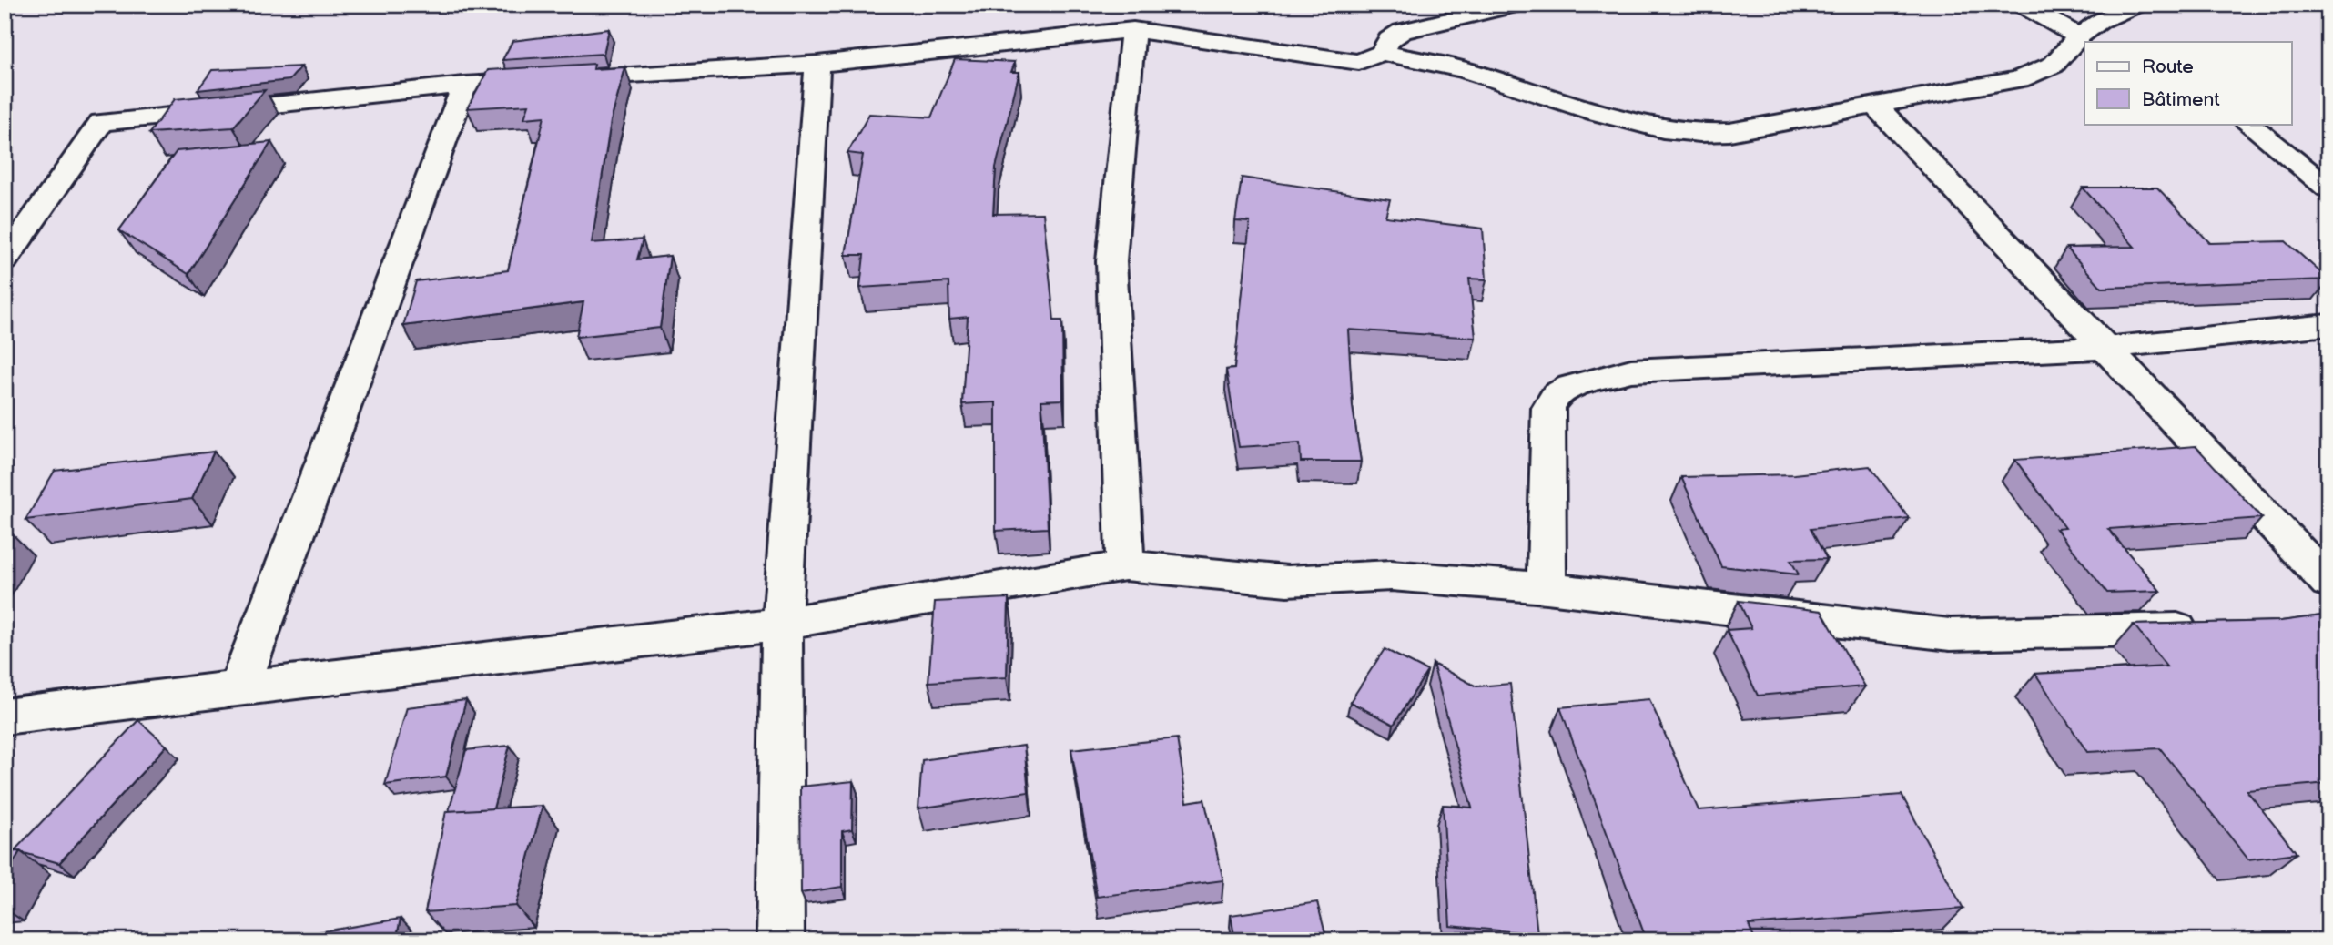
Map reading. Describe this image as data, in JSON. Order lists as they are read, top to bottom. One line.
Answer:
{"legend":["Route","Bâtiment"]}
